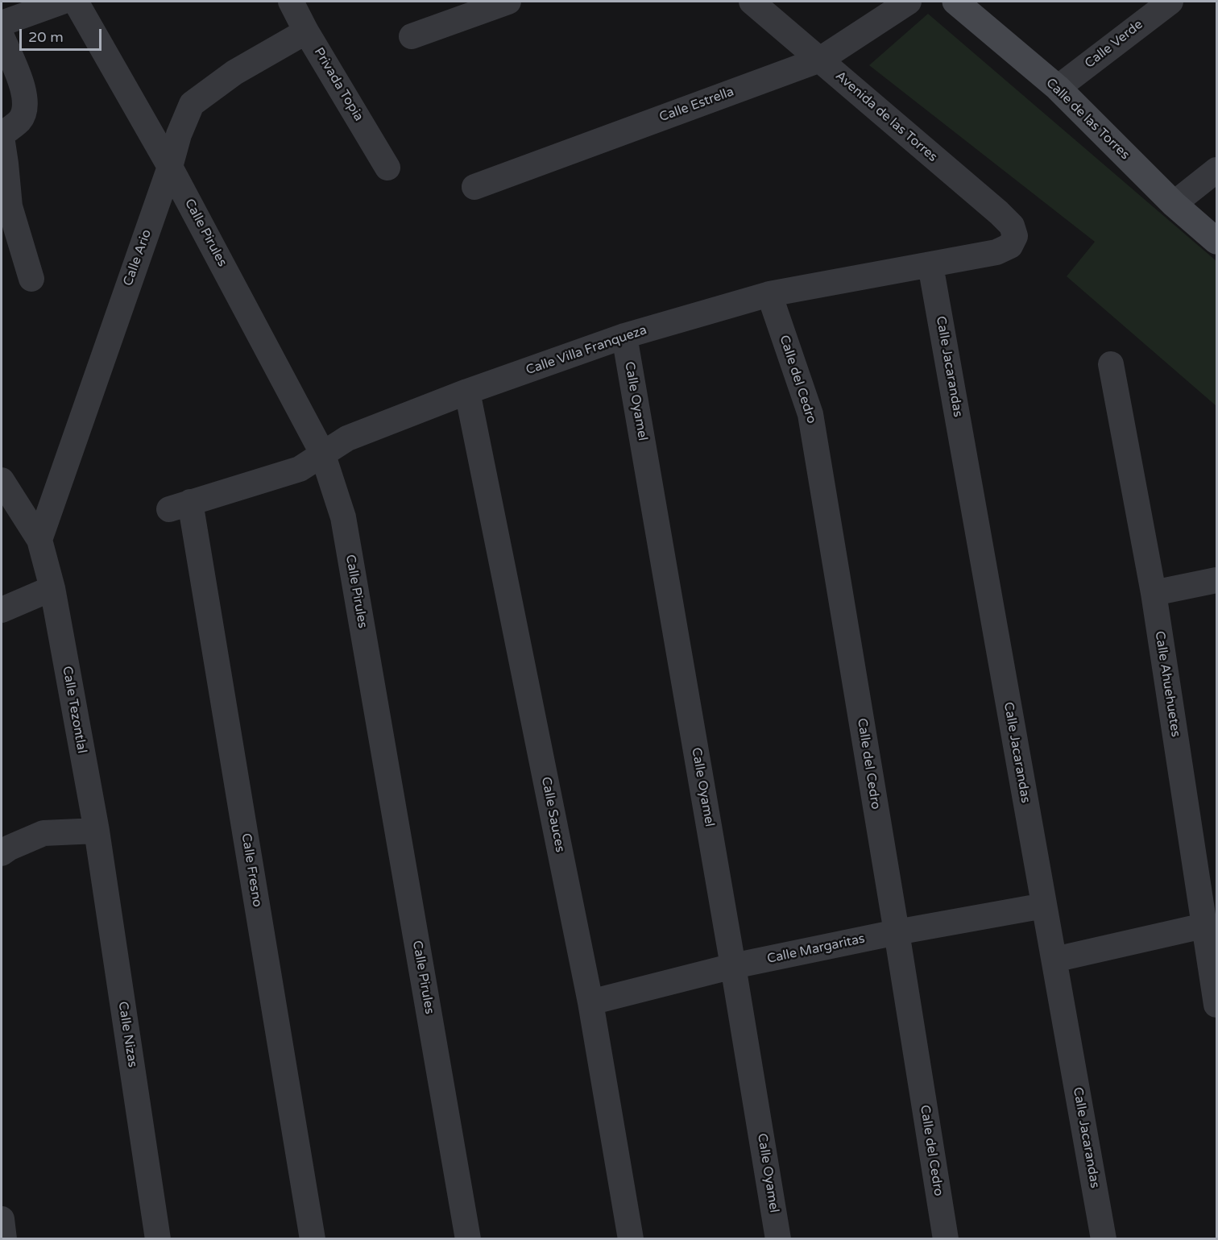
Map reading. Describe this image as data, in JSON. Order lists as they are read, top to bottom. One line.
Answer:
{"streets":{"street":["Calle Verde","Privada Topia","Calle Estrella","Avenida de las Torres","Calle de las Torres","Calle Pirules","Calle Ario","Calle Villa Franqueza","Calle Jacarandas","Calle del Cedro","Calle Oyamel","Calle Ahuehuetes","Calle Tezontlal","Calle Sauces","Calle Fresno","Calle Margaritas","Calle Nizas"]},"crossings":[["Calle Verde","Calle de las Torres"],["Privada Topia","Calle Ario"],["Calle Estrella","Avenida de las Torres"],["Avenida de las Torres","Calle Villa Franqueza"],["Calle Pirules","Calle Ario"],["Calle Pirules","Calle Villa Franqueza"],["Calle Villa Franqueza","Calle Jacarandas"],["Calle Villa Franqueza","Calle del Cedro"],["Calle Villa Franqueza","Calle Oyamel"],["Calle Villa Franqueza","Calle Sauces"],["Calle Villa Franqueza","Calle Fresno"],["Calle Jacarandas","Calle Margaritas"],["Calle del Cedro","Calle Margaritas"],["Calle Oyamel","Calle Margaritas"],["Calle Tezontlal","Calle Nizas"],["Calle Sauces","Calle Margaritas"]],"scale_bar":"20 m"}
